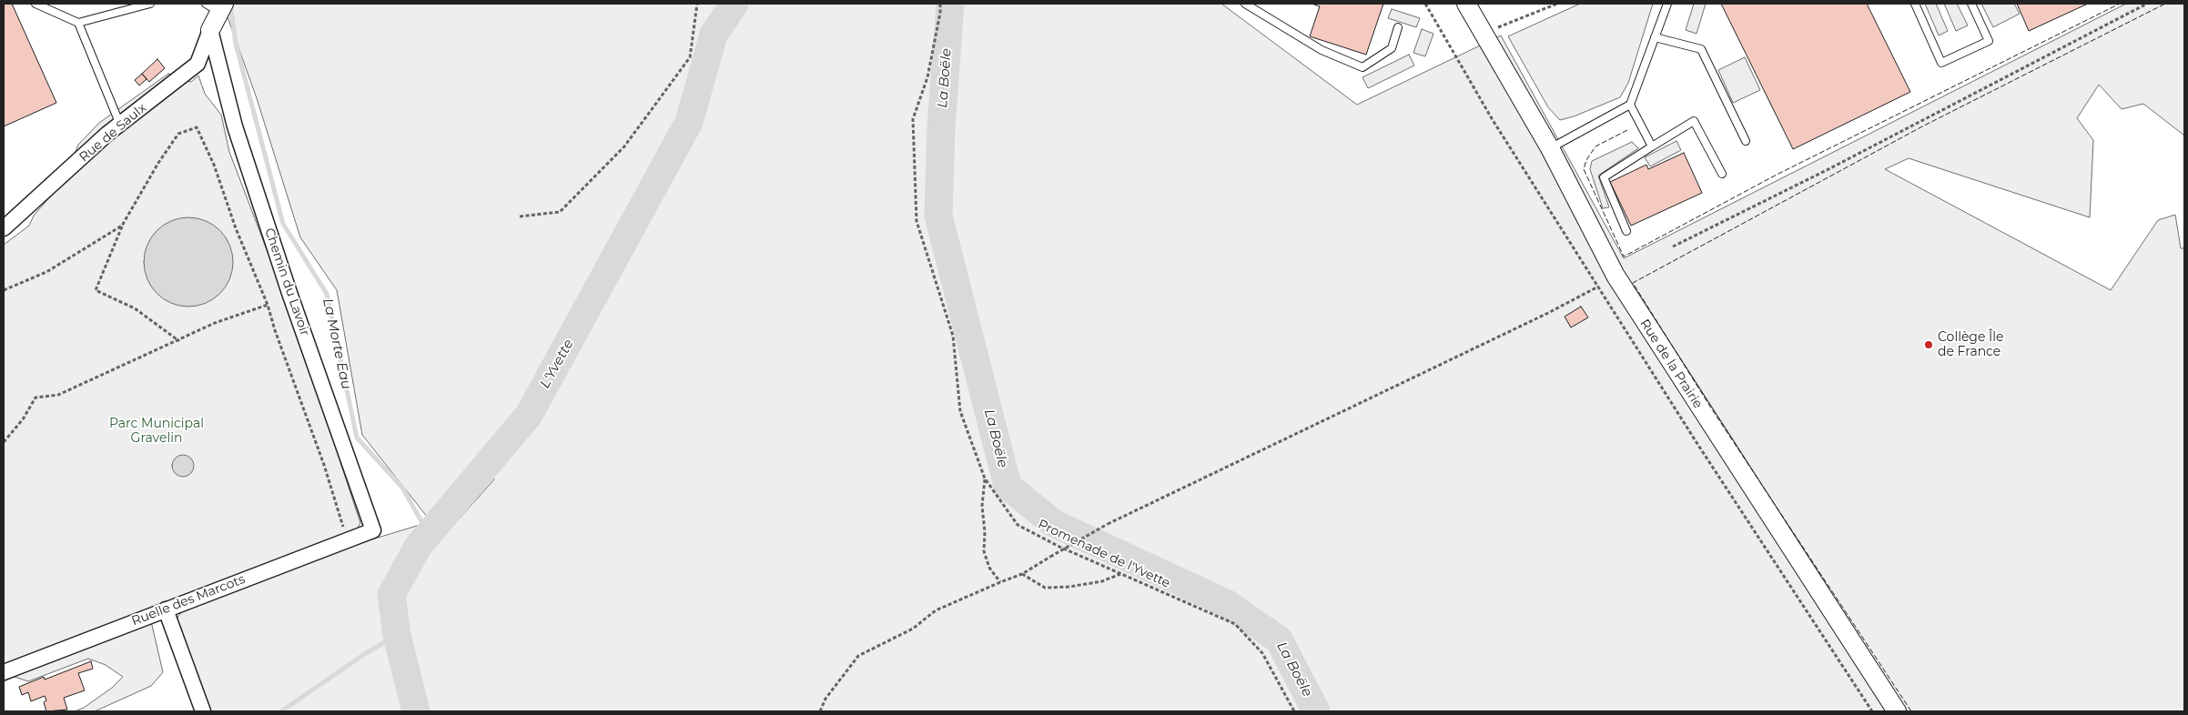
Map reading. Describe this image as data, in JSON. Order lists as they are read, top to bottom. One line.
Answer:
{"streets":{"street":["Rue de Saulx","Chemin du Lavoir","Rue de la Prairie","Ruelle des Marcots"],"path":["Promenade de l'Yvette"]},"crossings":[["Rue de Saulx","Chemin du Lavoir"],["Chemin du Lavoir","Ruelle des Marcots"]],"water":["La Boële","La Morte Eau","L'Yvette"],"parks":["Parc Municipal Gravelin"],"places":["Collège Île de France"]}
